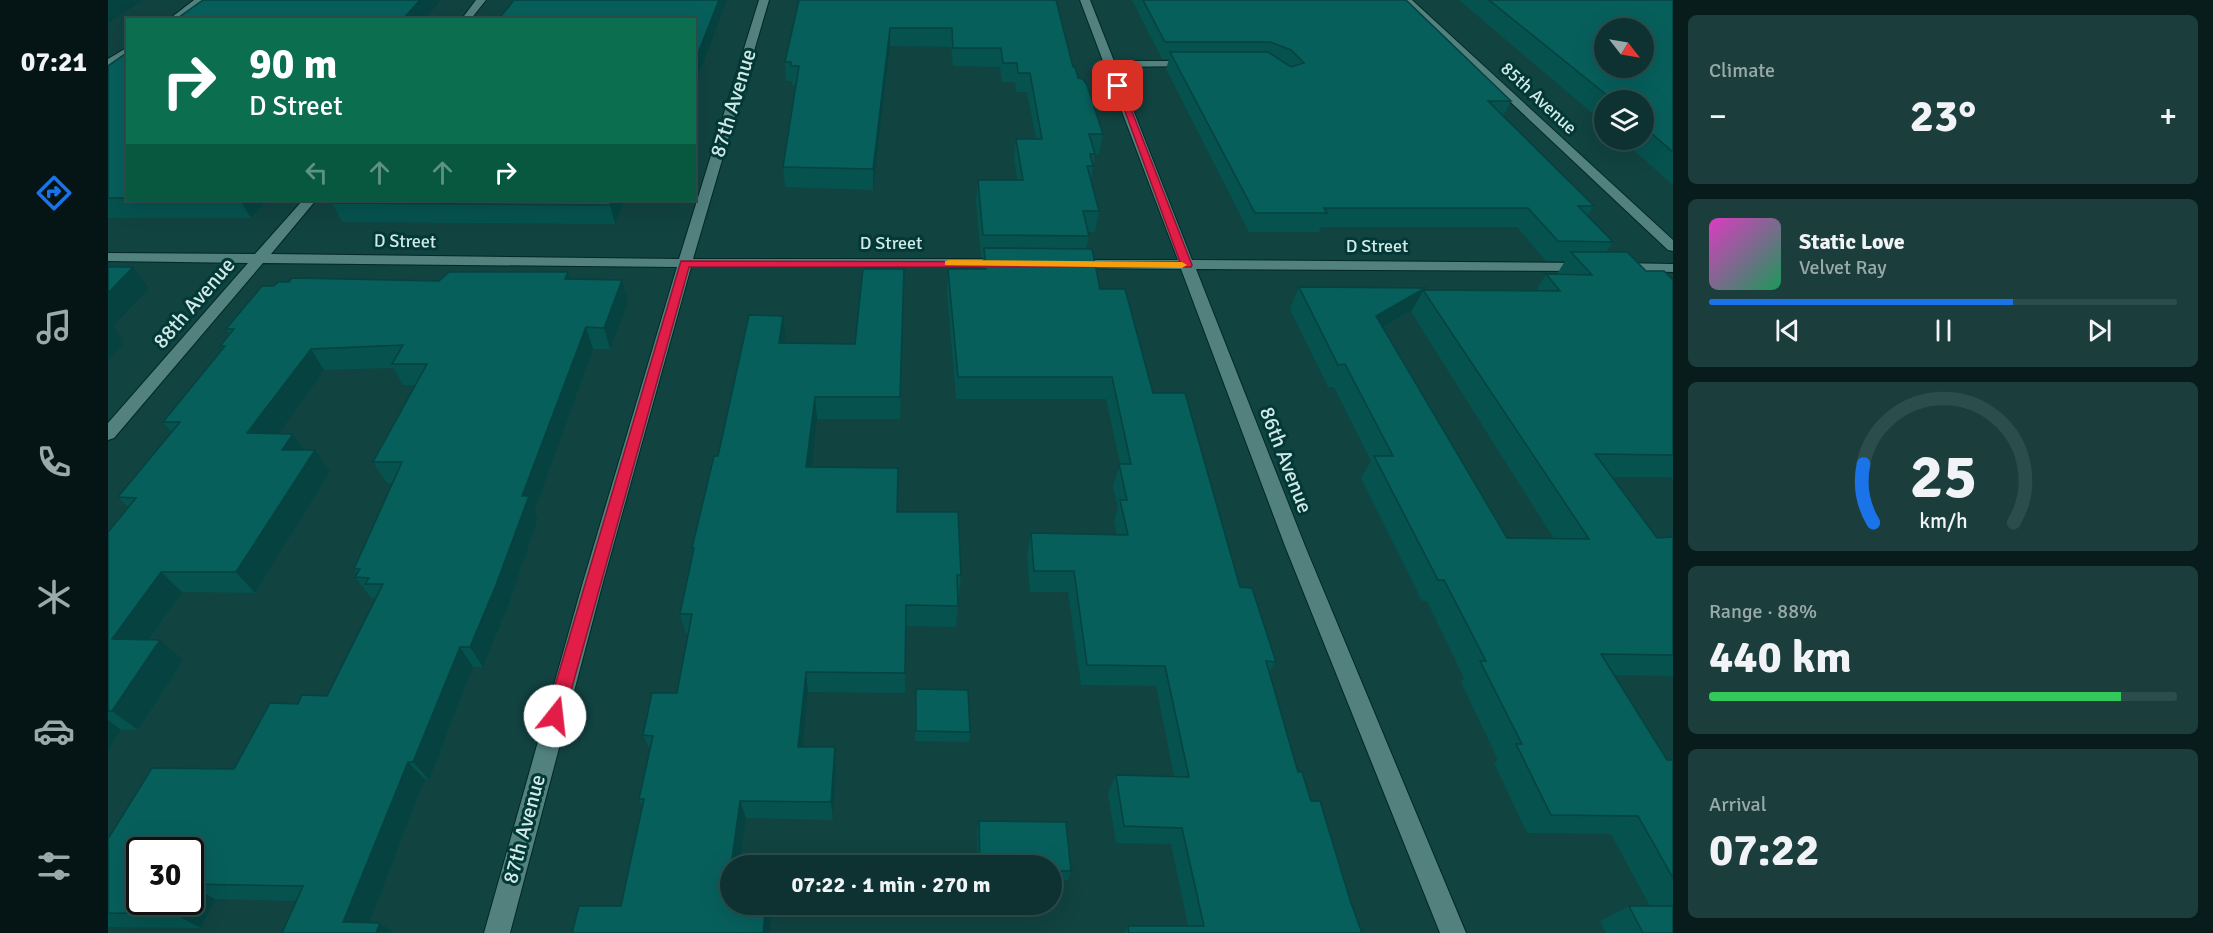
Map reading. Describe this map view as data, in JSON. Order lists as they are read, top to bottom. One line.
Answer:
{"streets":{"street":["85th Avenue","87th Avenue","D Street","88th Avenue","86th Avenue"]},"crossings":[["87th Avenue","D Street"],["D Street","88th Avenue"],["D Street","86th Avenue"]],"north":"bottom right","page":{"tabs":"07:21","tile":["Climate",["Range · 88%","440 km"],["Arrival","07:22"]],"turn":["90 m","D Street"],"heat":["−","23°","+"],"song":["Static Love","Velvet Ray"],"limit":"30","trip":"07:22 · 1 min · 270 m","gauge":["25","km/h"]}}
